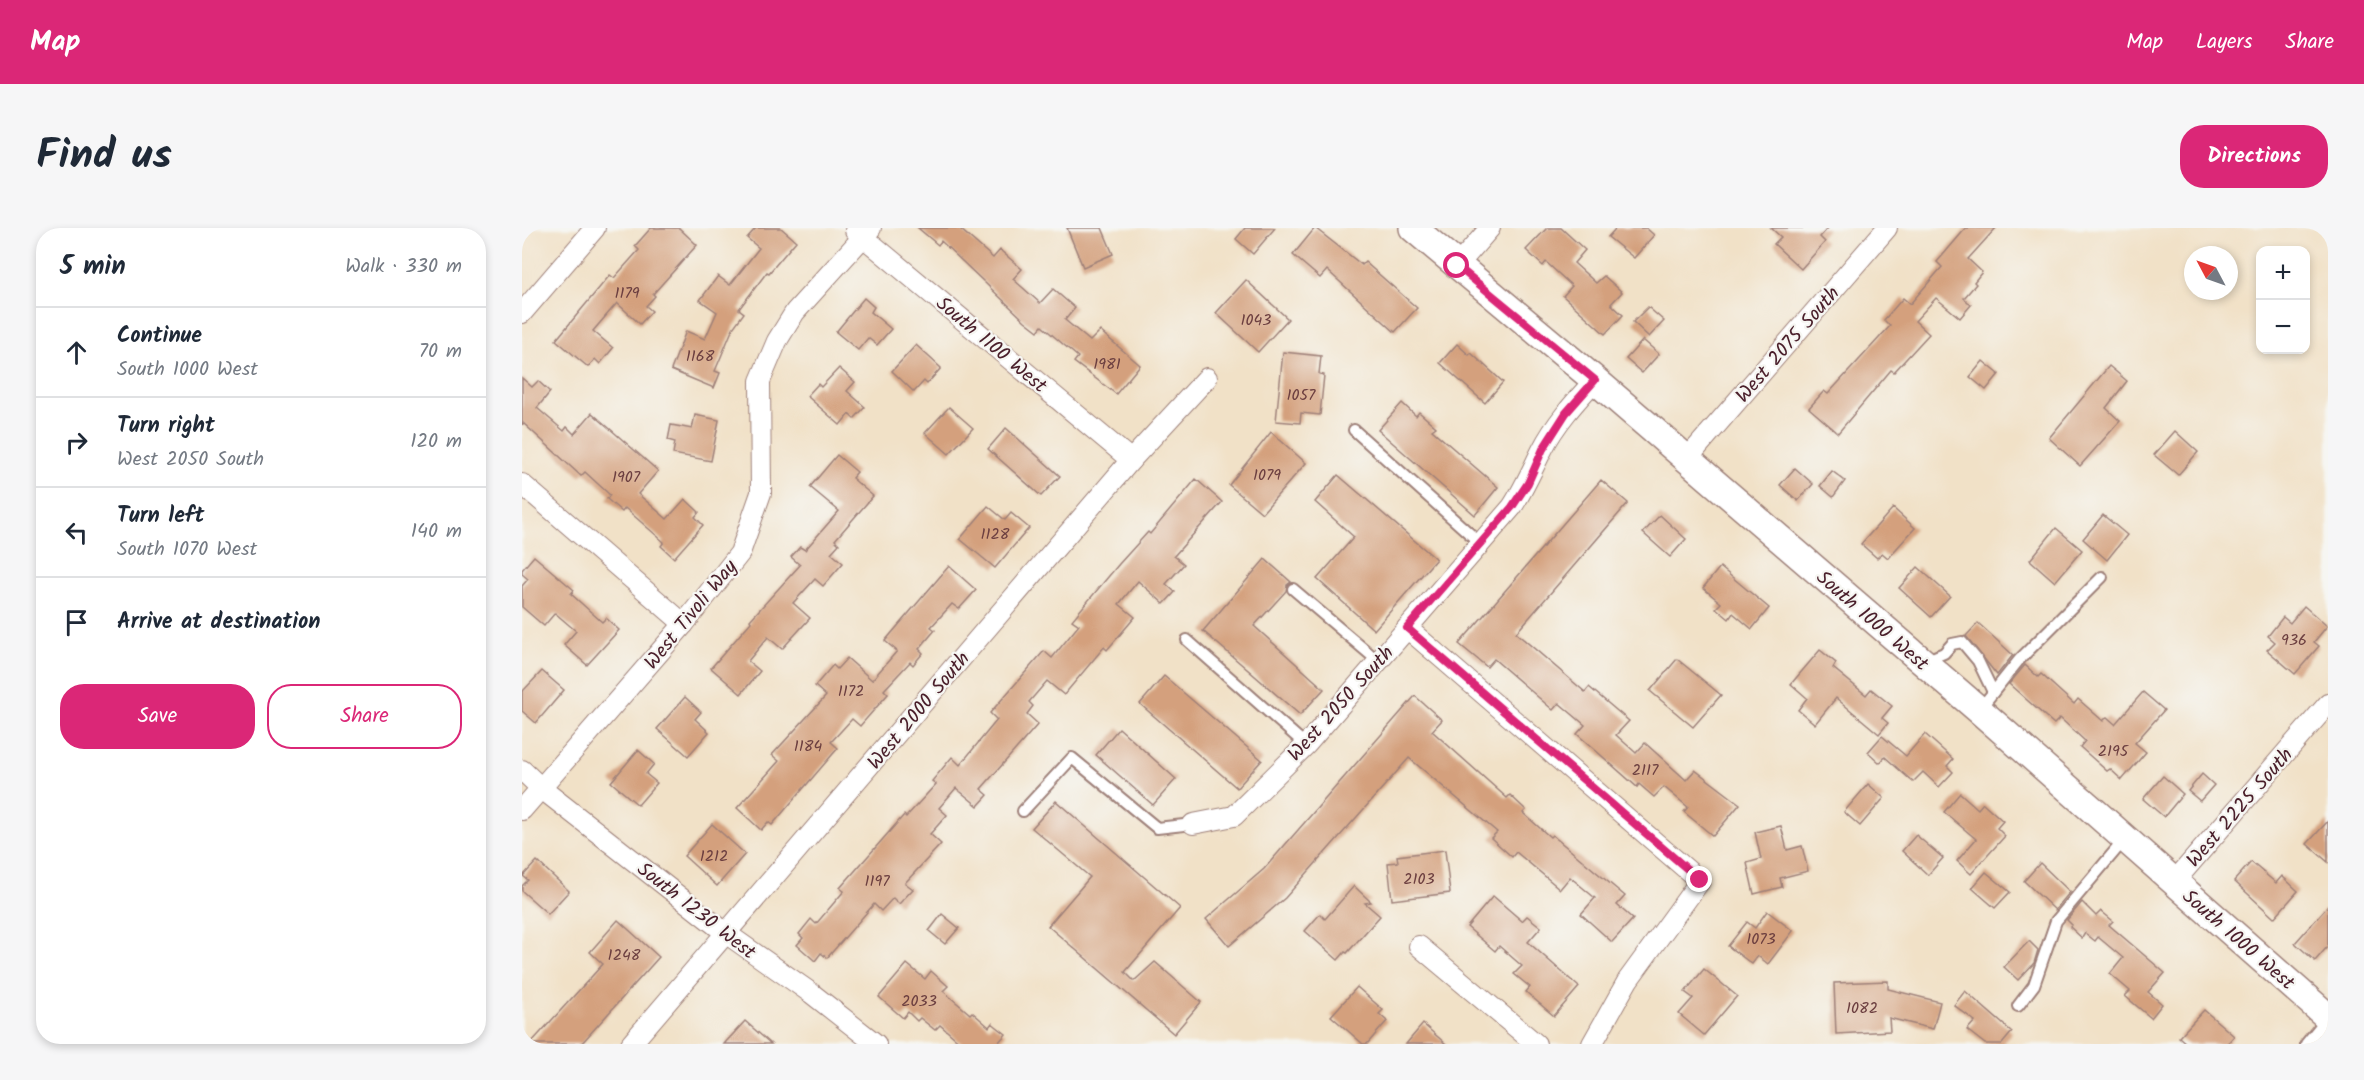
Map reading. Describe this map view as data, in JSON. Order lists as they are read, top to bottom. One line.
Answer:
{"streets":{"main road":["South 1000 West"],"street":["South 1100 West","West 2075 South","West Tivoli Way","West 2050 South","West 2000 South","West 2225 South","South 1230 West"]},"crossings":[["South 1100 West","West Tivoli Way"],["South 1100 West","West 2000 South"],["West 2075 South","South 1000 West"],["West Tivoli Way","South 1230 West"],["South 1000 West","West 2050 South"],["South 1000 West","West 2225 South"],["West 2000 South","South 1230 West"]],"house_numbers":["1179","1043","1168","1981","1057","1079","1907","1128","936","1172","1184","2195","2117","1212","2103","1197","1073","1248","2033","1082"],"north":"top left","page":{"header":"Map","nav":["Map","Layers","Share"],"title":"Find us","buttons":["Directions",["Save","Share"]],"heading":["5 min","Walk · 330 m"],"map_buttons":["+","−"],"list":[["Continue","South 1000 West","70 m"],["Turn right","West 2050 South","120 m"],["Turn left","South 1070 West","140 m"],"Arrive at destination"]}}
